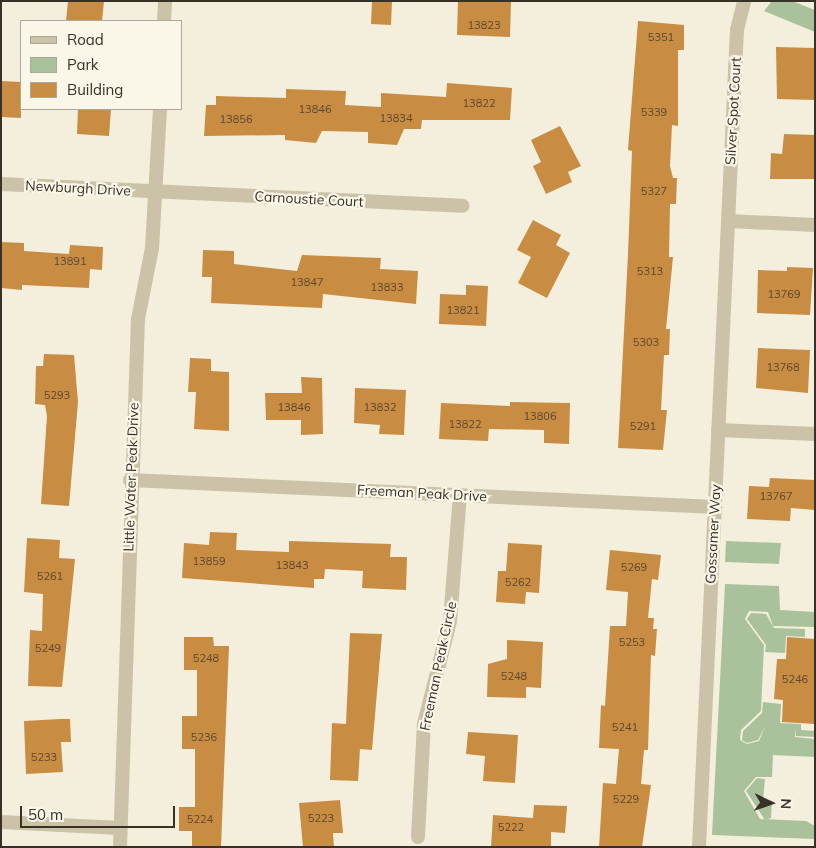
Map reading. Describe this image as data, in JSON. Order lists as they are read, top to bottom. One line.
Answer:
{"streets":{"street":["Silver Spot Court","Newburgh Drive","Carnoustie Court","Little Water Peak Drive","Freeman Peak Drive","Gossamer Way","Freeman Peak Circle"]},"crossings":[["Silver Spot Court","Gossamer Way"],["Newburgh Drive","Carnoustie Court"],["Newburgh Drive","Little Water Peak Drive"],["Carnoustie Court","Little Water Peak Drive"],["Little Water Peak Drive","Freeman Peak Drive"],["Freeman Peak Drive","Gossamer Way"],["Freeman Peak Drive","Freeman Peak Circle"]],"house_numbers":["13823","5351","13822","13846","5339","13834","13856","5327","13891","5313","13847","13833","13769","13821","5303","13768","5293","13846","13832","13806","13822","5291","13767","13859","13843","5269","5261","5262","5253","5249","5248","5248","5246","5241","5236","5233","5229","5223","5224","5222"],"legend":["Road","Park","Building"],"scale_bar":"50 m","north":"right"}
